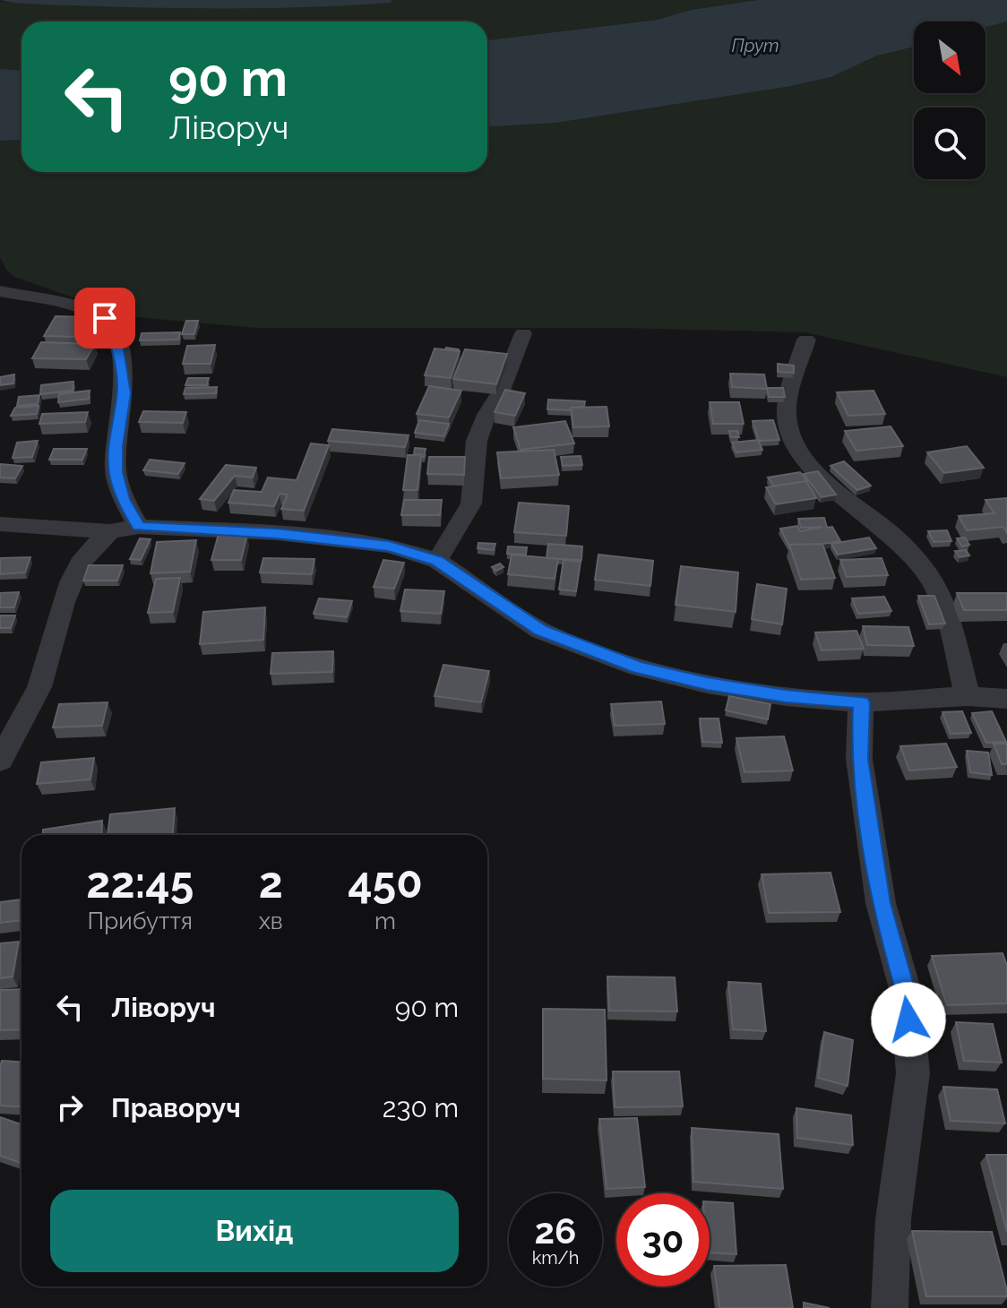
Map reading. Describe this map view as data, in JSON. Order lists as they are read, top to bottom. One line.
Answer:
{"water":["Прут"],"north":"bottom right","page":{"turn":["90 m","Ліворуч"],"eta":["22:45","Прибуття","2","хв","450","m"],"list":[{"name":"Ліворуч","value":"90 m"},{"name":"Праворуч","value":"230 m"}],"buttons":"Вихід","speed":"26 km/h","limit":"30"}}
